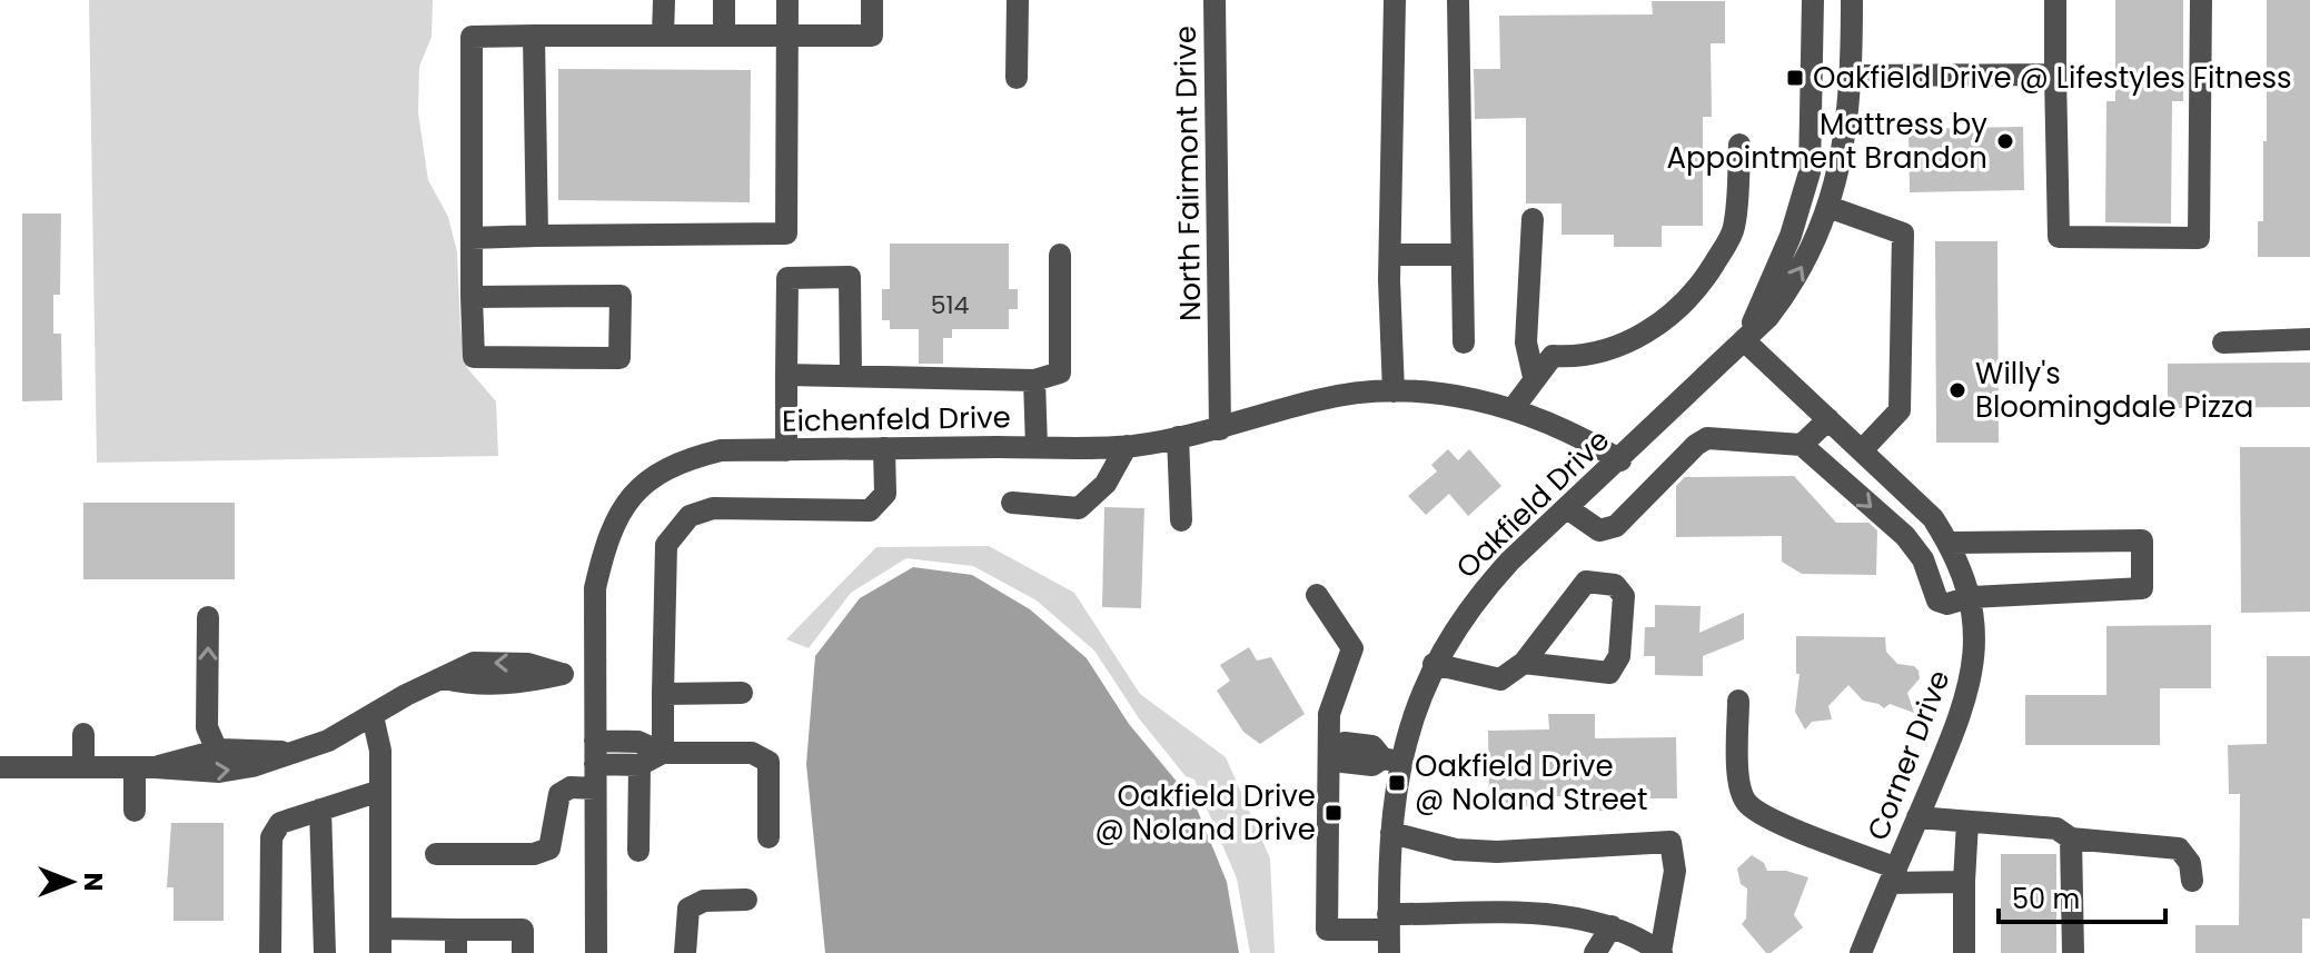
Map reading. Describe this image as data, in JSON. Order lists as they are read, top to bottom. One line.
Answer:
{"streets":{"street":["North Fairmont Drive","Eichenfeld Drive","Oakfield Drive","Corner Drive"]},"crossings":[["North Fairmont Drive","Eichenfeld Drive"],["Eichenfeld Drive","Oakfield Drive"],["Oakfield Drive","Corner Drive"]],"places":{"transit":["Oakfield Drive @ Lifestyles Fitness","Oakfield Drive @ Noland Street","Oakfield Drive @ Noland Drive"],"other":["Mattress by Appointment Brandon","Willy's Bloomingdale Pizza"]},"house_numbers":["514"],"scale_bar":"50 m","north":"right"}
